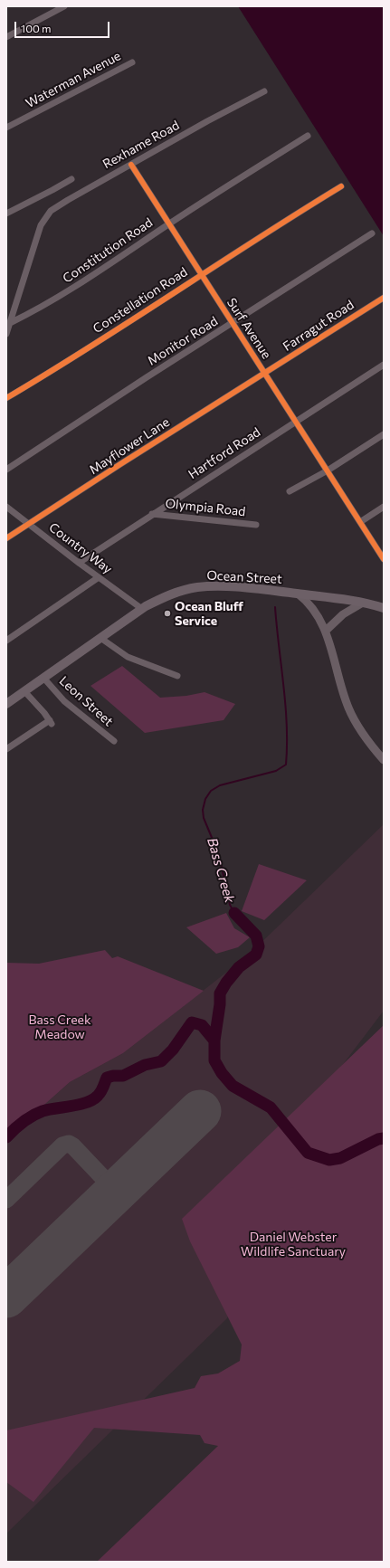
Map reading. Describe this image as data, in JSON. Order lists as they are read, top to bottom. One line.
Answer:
{"streets":{"main road":["Ocean Street"],"street":["Waterman Avenue","Rexhame Road","Constitution Road","Constellation Road","Farragut Road","Surf Avenue","Monitor Road","Mayflower Lane","Hartford Road","Olympia Road","Country Way","Leon Street"]},"crossings":[["Rexhame Road","Constitution Road"],["Rexhame Road","Surf Avenue"],["Constitution Road","Surf Avenue"],["Constellation Road","Surf Avenue"],["Farragut Road","Surf Avenue"],["Farragut Road","Mayflower Lane"],["Surf Avenue","Monitor Road"],["Surf Avenue","Mayflower Lane"],["Surf Avenue","Hartford Road"],["Mayflower Lane","Country Way"],["Hartford Road","Olympia Road"],["Hartford Road","Country Way"],["Country Way","Ocean Street"],["Ocean Street","Leon Street"]],"water":["Bass Creek"],"parks":["Bass Creek Meadow","Daniel Webster Wildlife Sanctuary"],"places":["Ocean Bluff Service"],"scale_bar":"100 m"}
